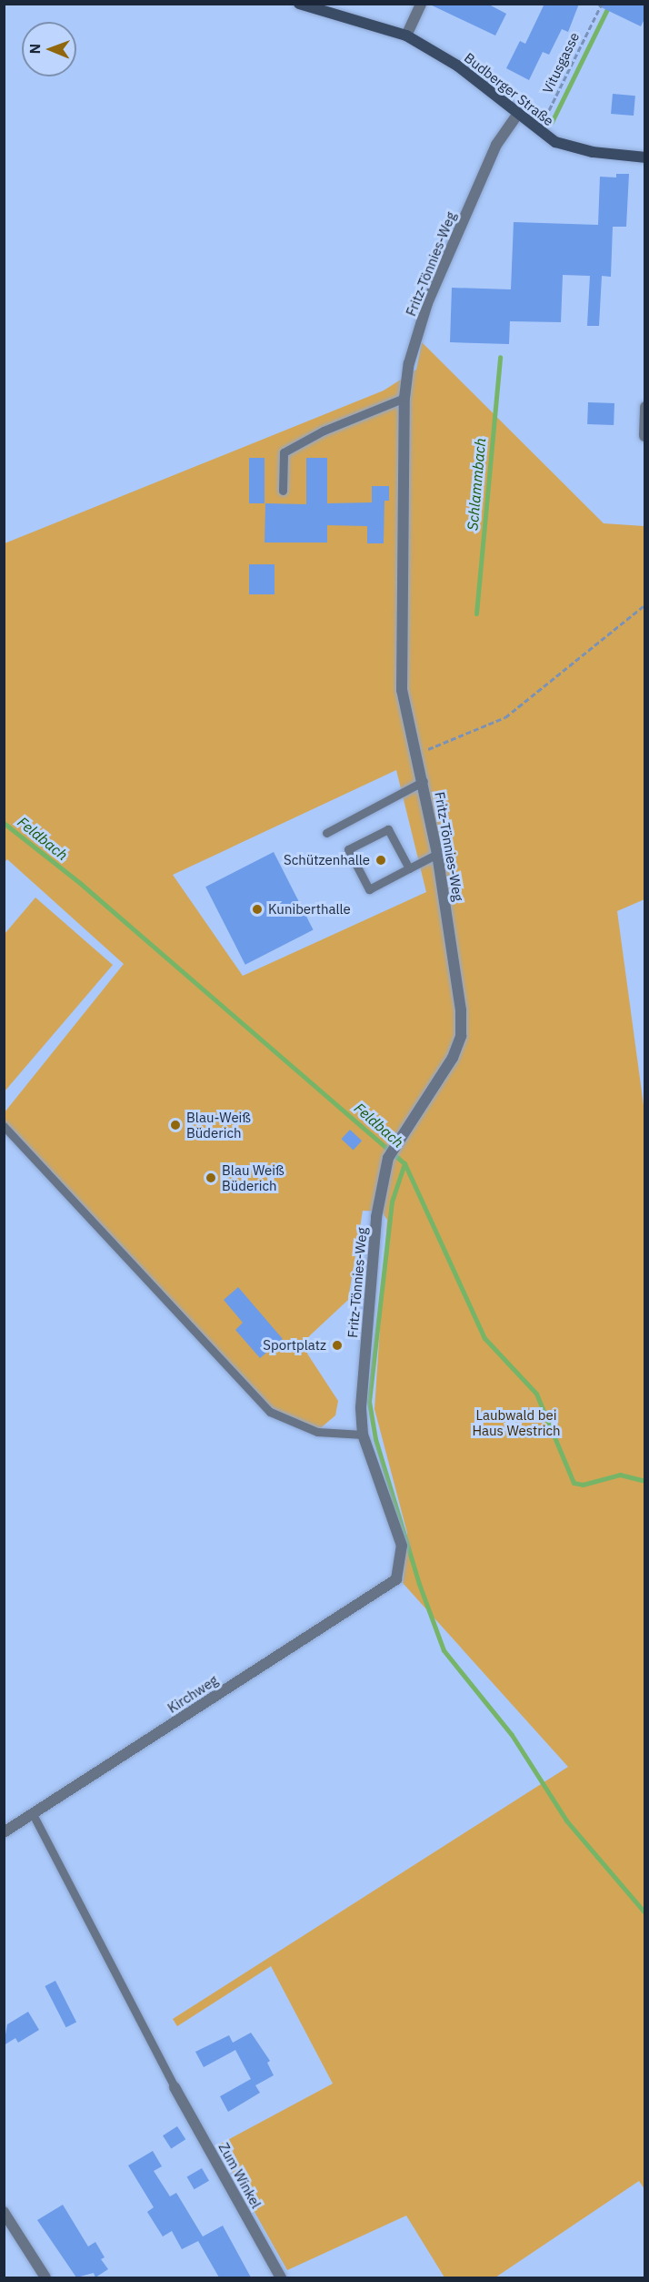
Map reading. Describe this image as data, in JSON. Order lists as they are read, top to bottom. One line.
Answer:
{"streets":{"street":["Budberger Straße","Fritz-Tönnies-Weg","Kirchweg","Zum Winkel"],"path":["Vitusgasse"]},"crossings":[["Vitusgasse","Budberger Straße"],["Budberger Straße","Fritz-Tönnies-Weg"],["Fritz-Tönnies-Weg","Kirchweg"]],"water":["Schlammbach","Feldbach"],"parks":["Laubwald bei Haus Westrich"],"places":["Schützenhalle","Kuniberthalle","Blau-Weiß Büderich","Blau Weiß Büderich","Sportplatz"],"north":"left"}
